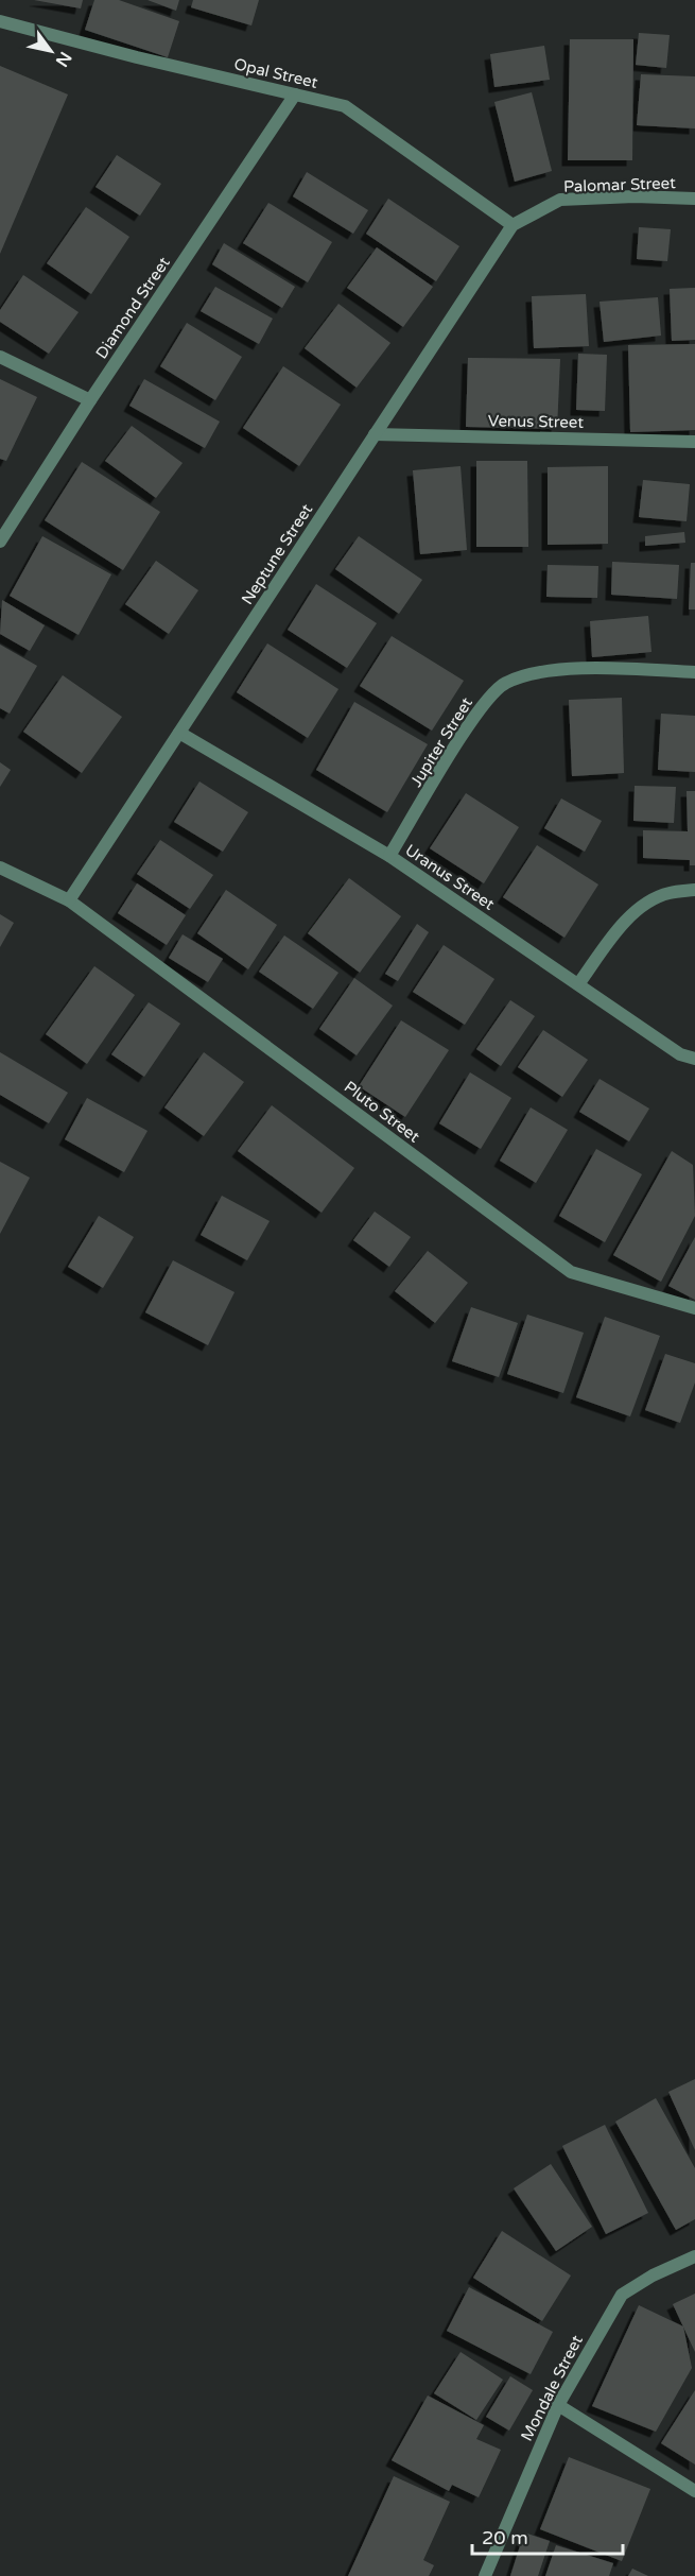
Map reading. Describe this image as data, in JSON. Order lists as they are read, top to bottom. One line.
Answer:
{"streets":{"street":["Opal Street","Palomar Street","Diamond Street","Venus Street","Neptune Street","Jupiter Street","Uranus Street","Pluto Street","Mondale Street"]},"crossings":[["Opal Street","Palomar Street"],["Opal Street","Diamond Street"],["Opal Street","Neptune Street"],["Palomar Street","Neptune Street"],["Venus Street","Neptune Street"],["Neptune Street","Uranus Street"],["Neptune Street","Pluto Street"],["Jupiter Street","Uranus Street"]],"scale_bar":"20 m","north":"bottom right"}
